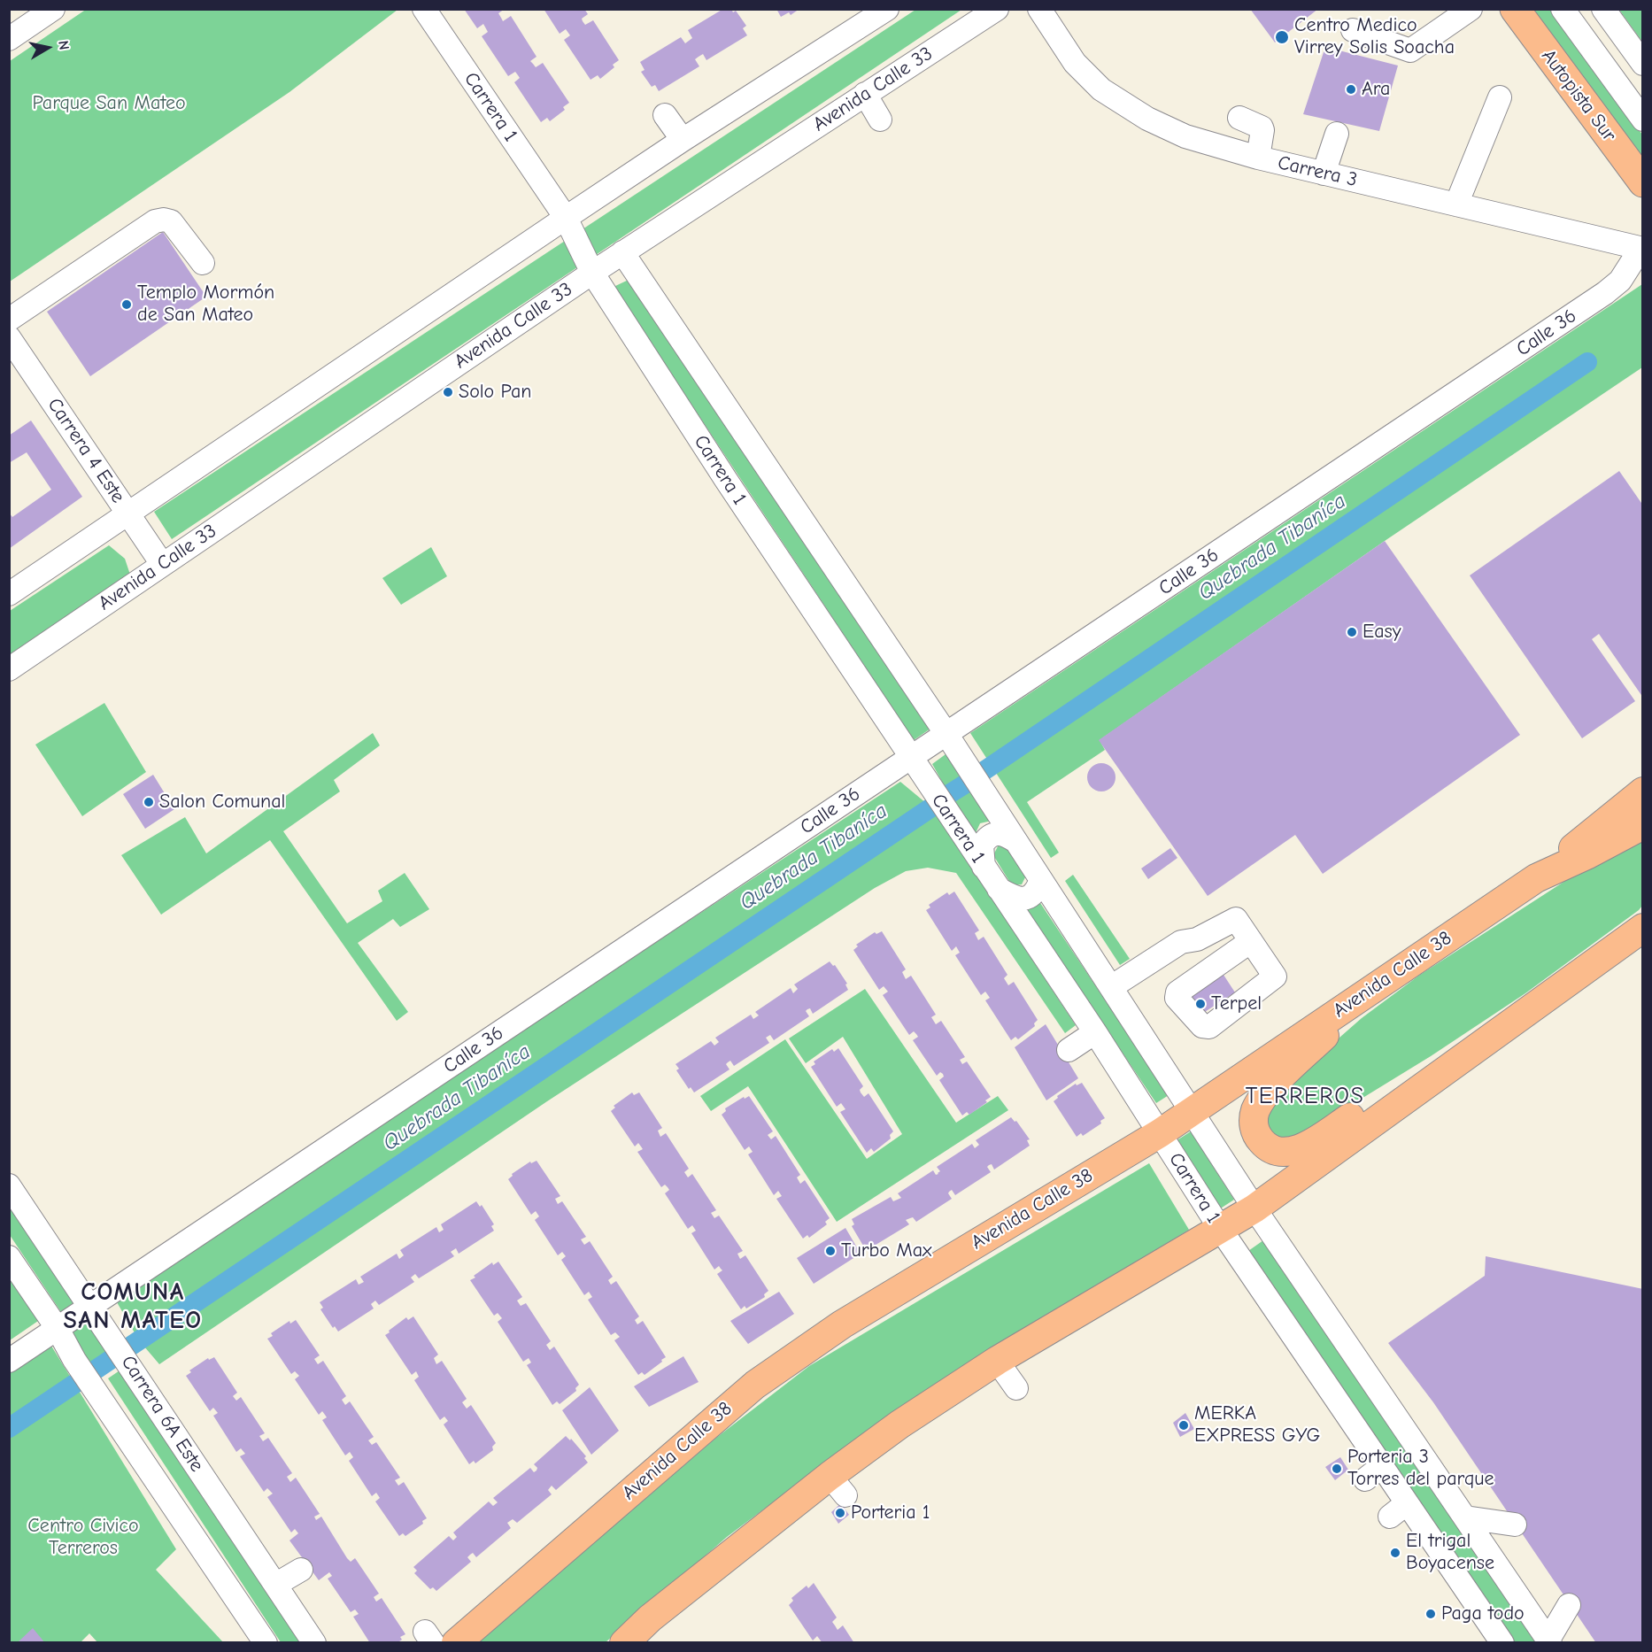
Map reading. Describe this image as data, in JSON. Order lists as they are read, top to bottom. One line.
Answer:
{"streets":{"highway":["Autopista Sur"],"main road":["Avenida Calle 38"],"street":["Avenida Calle 33","Carrera 1","Carrera 3","Calle 36","Carrera 4 Este","Carrera 6A Este"]},"crossings":[["Avenida Calle 33","Carrera 1"],["Avenida Calle 33","Carrera 4 Este"],["Carrera 1","Calle 36"],["Carrera 1","Avenida Calle 38"],["Carrera 3","Calle 36"],["Calle 36","Carrera 6A Este"]],"districts":["TERREROS","COMUNA SAN MATEO"],"water":["Quebrada Tibaníca"],"parks":["Parque San Mateo","Centro Civico Terreros"],"places":["Centro Medico Virrey Solis Soacha","Ara","Templo Mormón de San Mateo","Solo Pan","Easy","Salon Comunal","Terpel","Turbo Max","MERKA EXPRESS GYG","Porteria 3 Torres del parque","Porteria 1","El trigal Boyacense","Paga todo"],"north":"right"}
